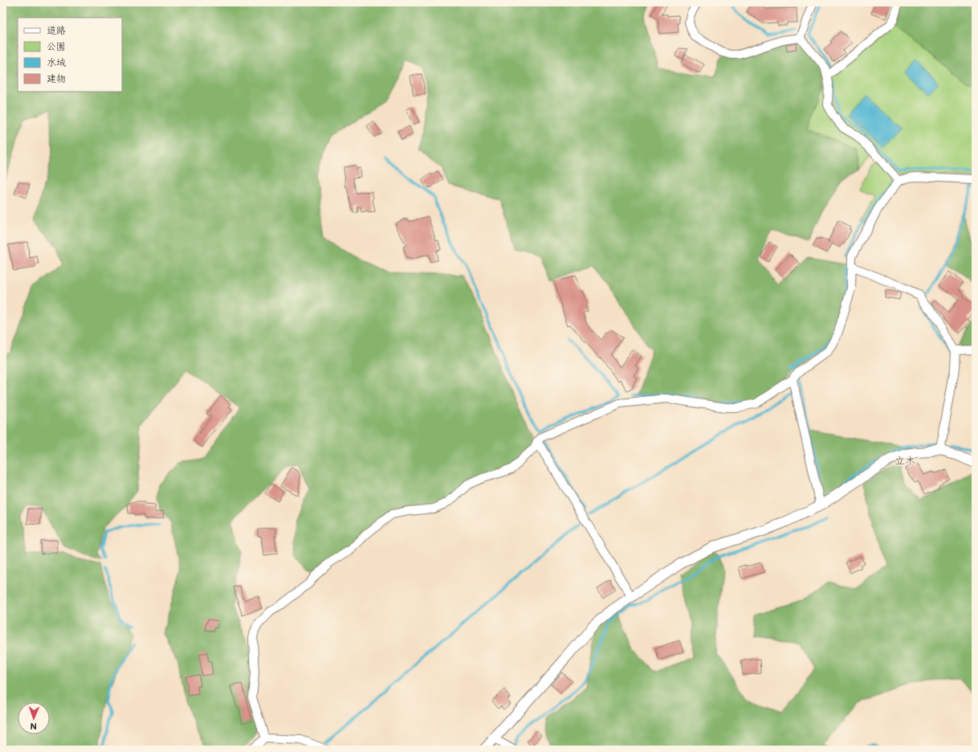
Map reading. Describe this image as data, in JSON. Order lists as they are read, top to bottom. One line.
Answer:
{"districts":["立木"],"legend":["道路","公園","水域","建物"],"north":"bottom"}
